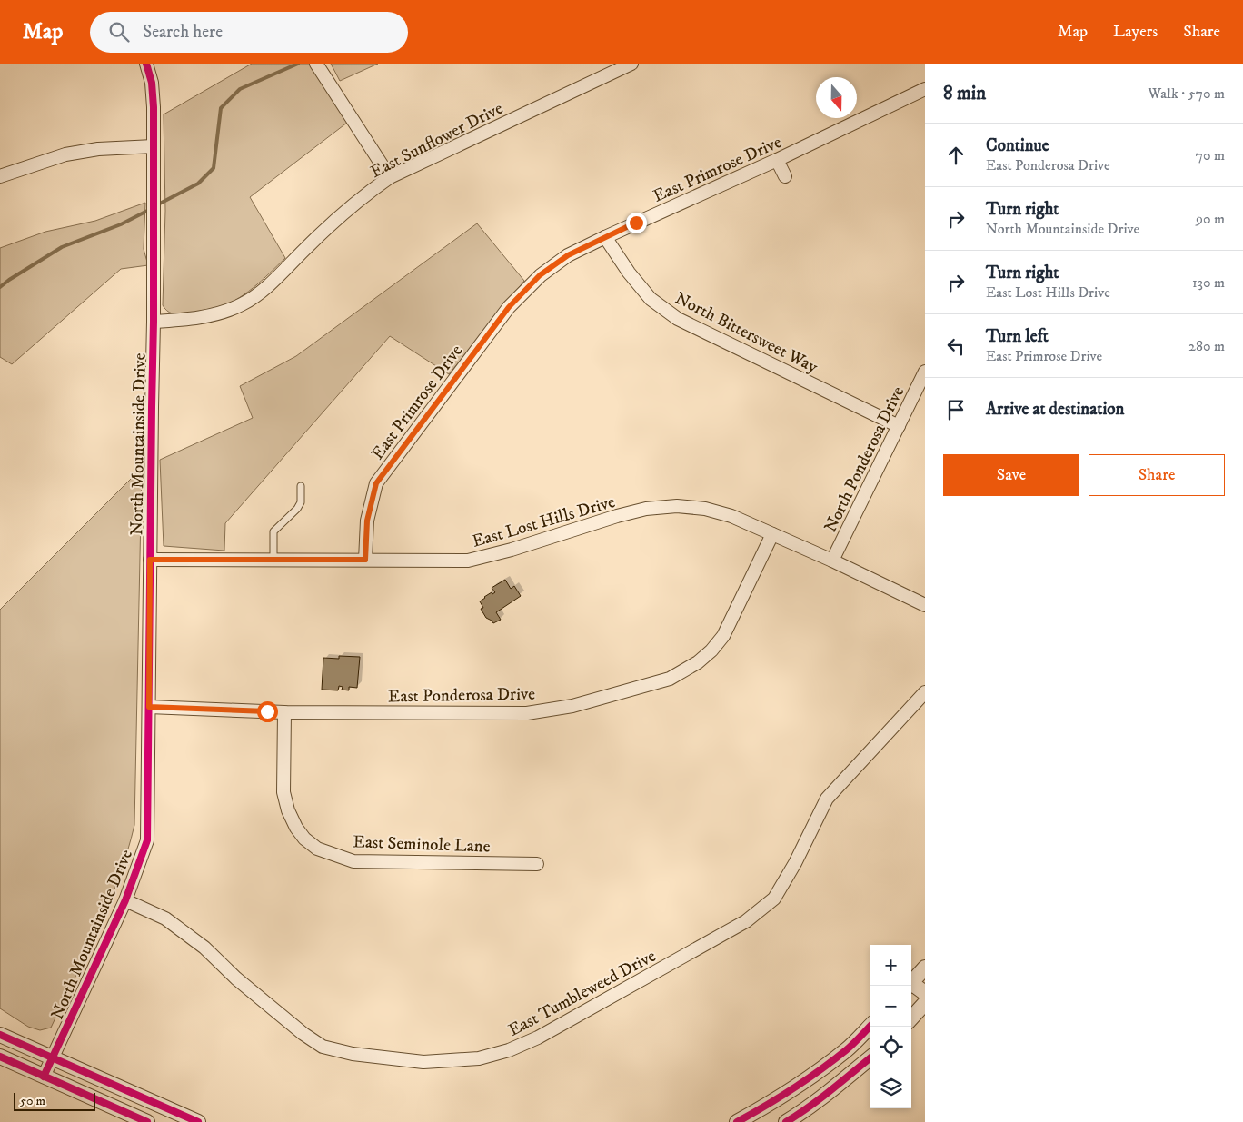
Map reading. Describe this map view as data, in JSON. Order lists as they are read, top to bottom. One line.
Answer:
{"streets":{"street":["East Sunflower Drive","East Primrose Drive","North Bittersweet Way","North Mountainside Drive","North Ponderosa Drive","East Lost Hills Drive","East Ponderosa Drive","East Seminole Lane","East Tumbleweed Drive"]},"crossings":[["East Sunflower Drive","North Mountainside Drive"],["East Primrose Drive","North Bittersweet Way"],["East Primrose Drive","East Lost Hills Drive"],["North Bittersweet Way","North Ponderosa Drive"],["North Mountainside Drive","East Lost Hills Drive"],["North Mountainside Drive","East Ponderosa Drive"],["North Mountainside Drive","East Tumbleweed Drive"],["North Ponderosa Drive","East Lost Hills Drive"],["East Lost Hills Drive","East Ponderosa Drive"],["East Ponderosa Drive","East Seminole Lane"]],"scale_bar":"50 m","north":"bottom","page":{"header":"Map","search":"Search here","nav":["Map","Layers","Share"],"heading":["8 min","Walk · 570 m"],"list":[["Continue","East Ponderosa Drive","70 m"],["Turn right","North Mountainside Drive","90 m"],["Turn right","East Lost Hills Drive","130 m"],["Turn left","East Primrose Drive","280 m"],"Arrive at destination"],"buttons":["Save","Share"],"map_buttons":["+","−"],"scale":"50 m"}}
